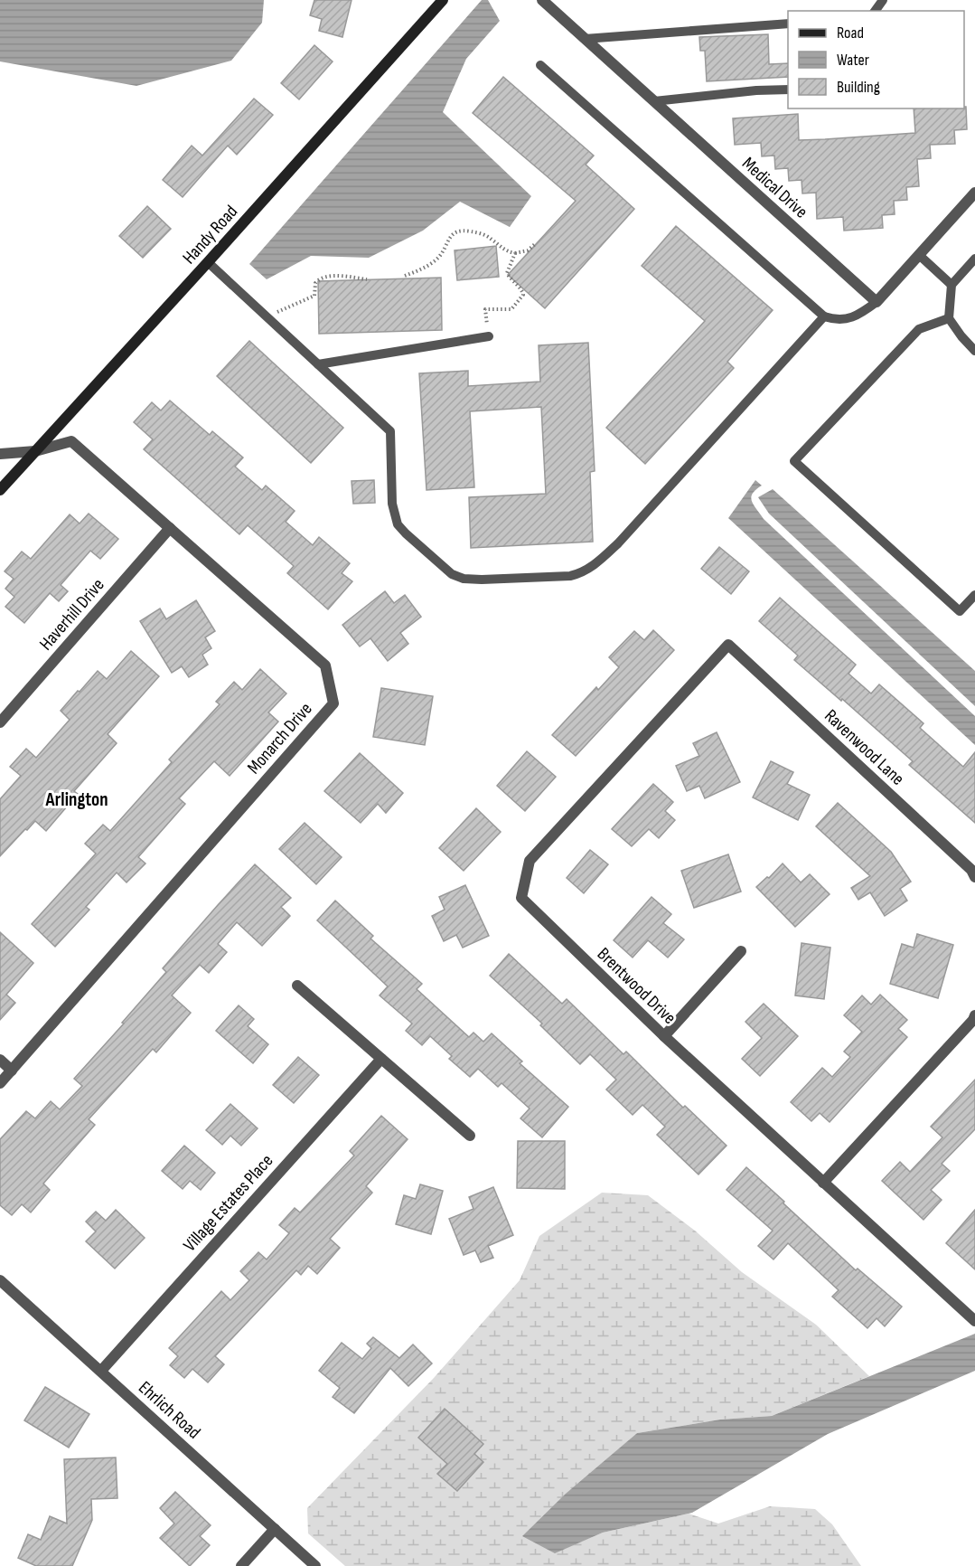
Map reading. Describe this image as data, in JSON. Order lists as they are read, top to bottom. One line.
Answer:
{"streets":{"street":["Medical Drive","Handy Road","Haverhill Drive","Monarch Drive","Ravenwood Lane","Brentwood Drive","Village Estates Place","Ehrlich Road"]},"crossings":[["Handy Road","Monarch Drive"],["Haverhill Drive","Monarch Drive"],["Ravenwood Lane","Brentwood Drive"],["Village Estates Place","Ehrlich Road"]],"districts":["Arlington"],"legend":["Road","Water","Building"]}
